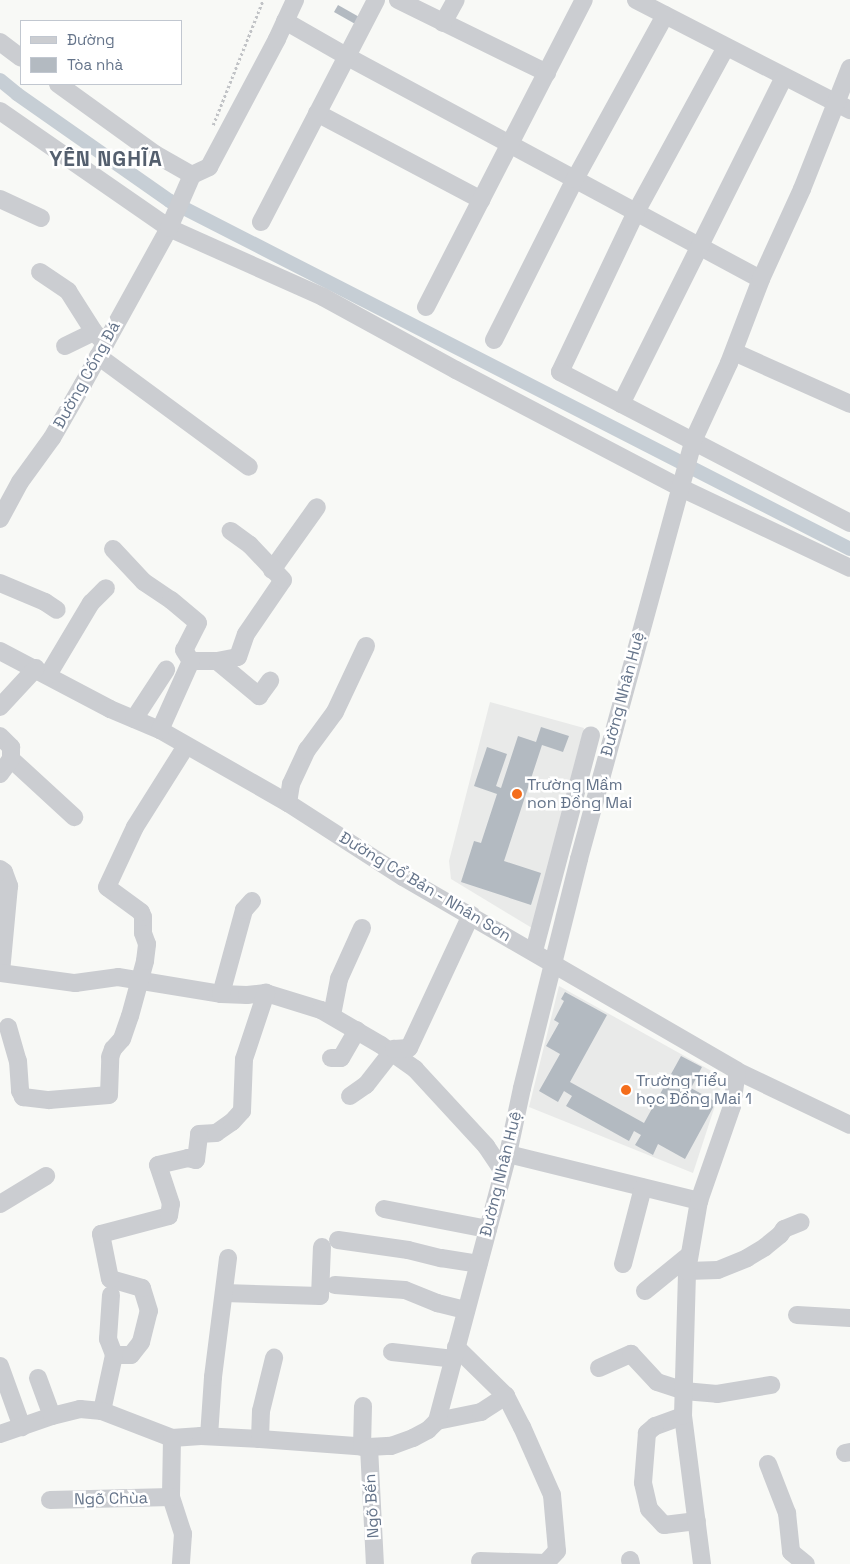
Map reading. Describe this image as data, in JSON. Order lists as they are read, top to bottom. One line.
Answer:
{"streets":{"street":["Đường Cống Đá","Đường Nhân Huệ","Đường Cổ Bản - Nhân Sơn","Ngõ Chùa","Ngõ Bến"]},"crossings":[["Đường Nhân Huệ","Đường Cổ Bản - Nhân Sơn"]],"districts":["YÊN NGHĨA"],"places":["Trường Mầm non Đồng Mai","Trường Tiểu học Đồng Mai 1"],"legend":["Đường","Tòa nhà"]}
